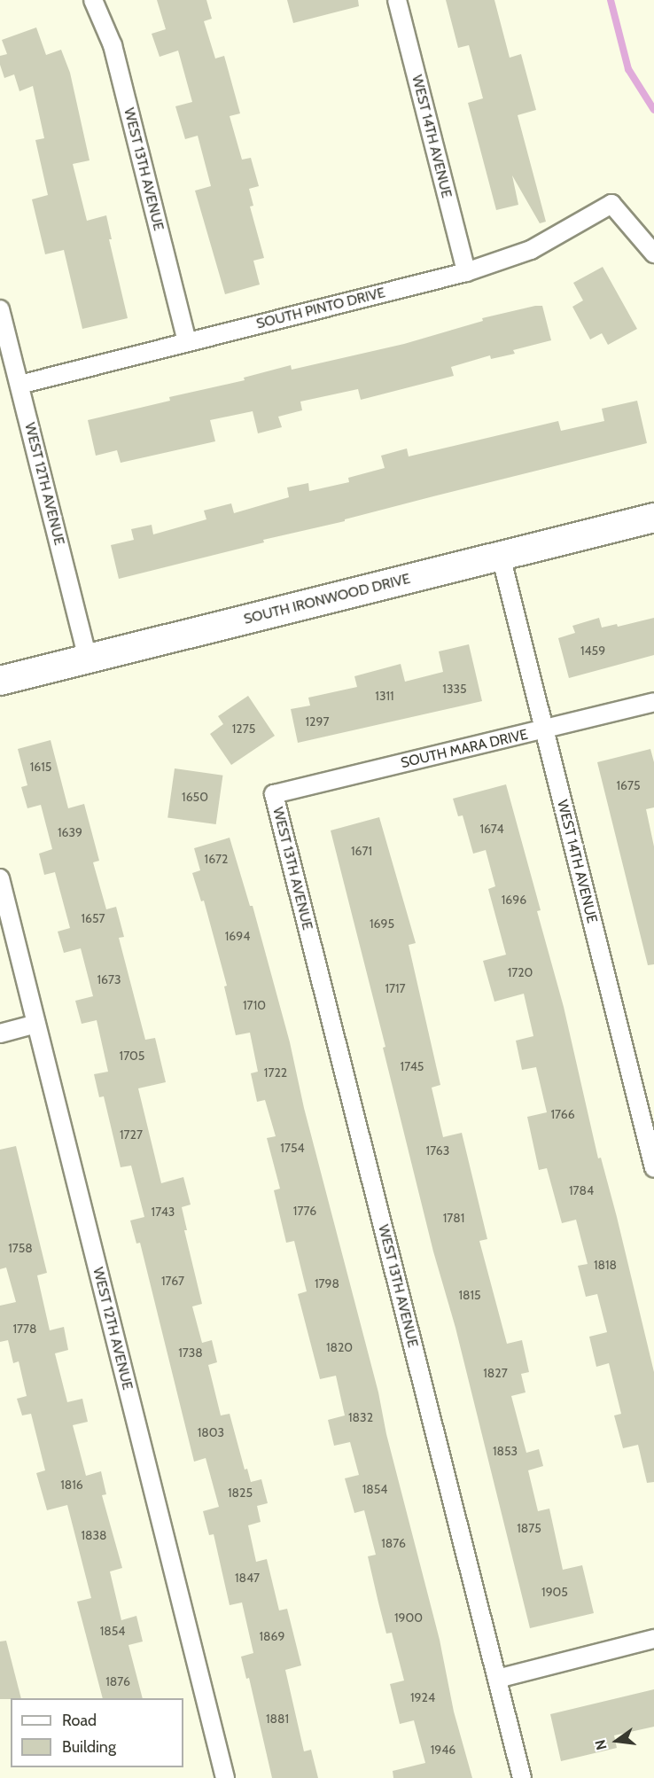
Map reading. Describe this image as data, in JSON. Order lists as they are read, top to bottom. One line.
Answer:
{"streets":{"main road":["SOUTH IRONWOOD DRIVE"],"street":["WEST 14TH AVENUE","WEST 13TH AVENUE","SOUTH PINTO DRIVE","WEST 12TH AVENUE","SOUTH MARA DRIVE"]},"crossings":[["WEST 14TH AVENUE","SOUTH PINTO DRIVE"],["WEST 14TH AVENUE","SOUTH IRONWOOD DRIVE"],["WEST 14TH AVENUE","SOUTH MARA DRIVE"],["WEST 13TH AVENUE","SOUTH PINTO DRIVE"],["WEST 13TH AVENUE","SOUTH MARA DRIVE"],["SOUTH PINTO DRIVE","WEST 12TH AVENUE"],["WEST 12TH AVENUE","SOUTH IRONWOOD DRIVE"]],"house_numbers":["1459","1335","1311","1297","1275","1615","1675","1650","1674","1639","1671","1672","1696","1657","1695","1694","1720","1673","1717","1710","1705","1745","1722","1766","1727","1754","1763","1784","1776","1743","1781","1758","1818","1767","1798","1815","1778","1820","1738","1827","1832","1803","1853","1816","1854","1825","1875","1838","1876","1847","1905","1900","1854","1869","1876","1924","1881","1946"],"legend":["Road","Building"],"north":"left"}
